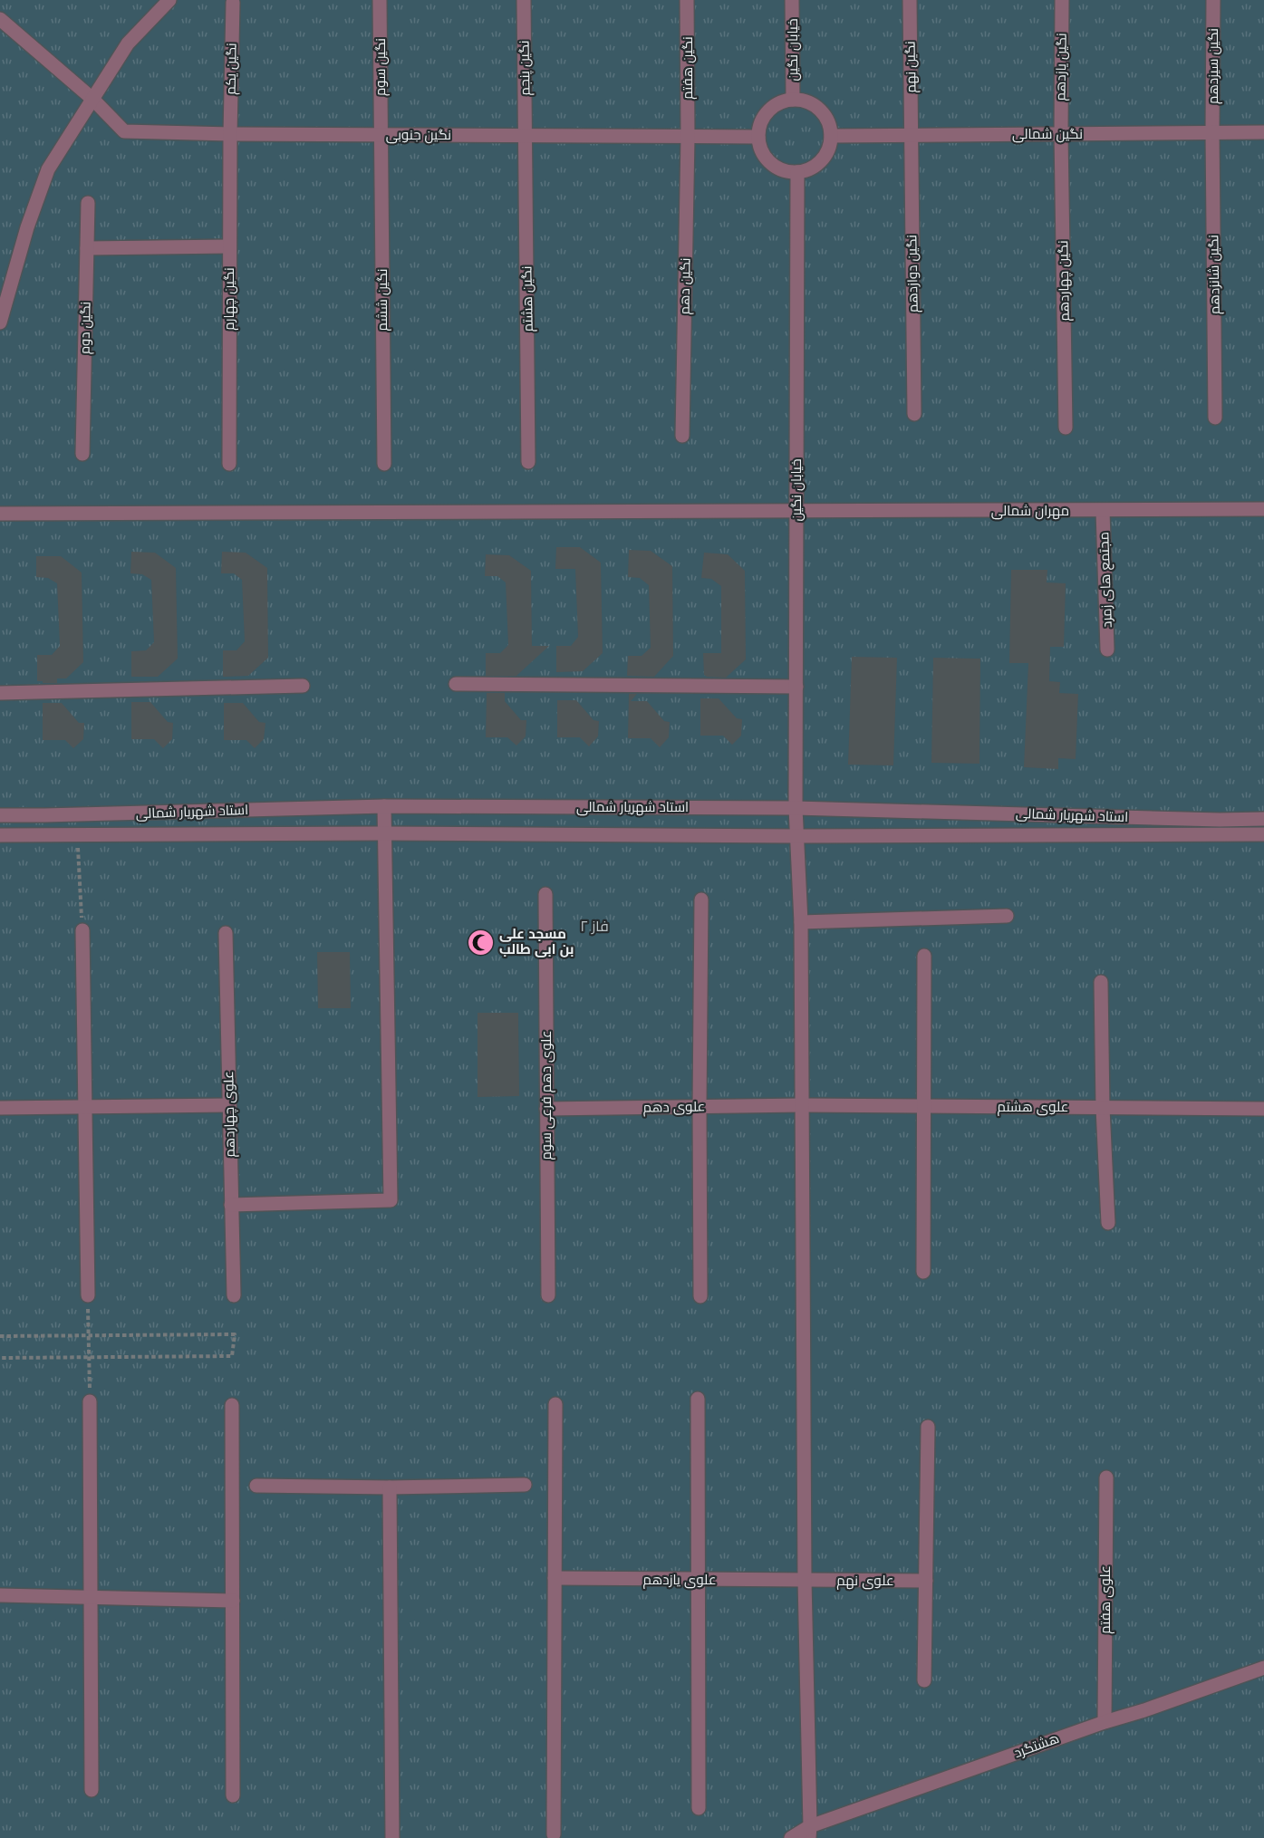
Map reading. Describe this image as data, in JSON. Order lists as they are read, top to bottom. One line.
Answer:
{"streets":{"street":["خیابان نگین","نگین سیزدهم","نگین سوم","نگین نهم","نگین یازدهم","نگین پنجم","نگین هفتم","نگین یکم","نگین شمالی","نگین جنوبی","نگین دوازدهم","نگین شانزدهم","نگین چهاردهم","نگین دهم","نگین چهارم","نگین هشتم","نگین ششم","نگین دوم","مهران شمالی","مجتمع های زمرد","استاد شهریار شمالی","علوی دهم فرعی سوم","علوی دهم","علوی هشتم","علوی چهاردهم","علوی یازدهم","علوی نهم","علوی هفتم","هشتگرد"]},"crossings":[["خیابان نگین","نگین شمالی"],["خیابان نگین","نگین جنوبی"],["خیابان نگین","مهران شمالی"],["خیابان نگین","استاد شهریار شمالی"],["خیابان نگین","علوی دهم"],["خیابان نگین","علوی هشتم"],["خیابان نگین","علوی یازدهم"],["خیابان نگین","علوی نهم"],["خیابان نگین","هشتگرد"],["نگین سیزدهم","نگین شمالی"],["نگین سیزدهم","نگین شانزدهم"],["نگین سوم","نگین جنوبی"],["نگین سوم","نگین ششم"],["نگین نهم","نگین شمالی"],["نگین نهم","نگین دوازدهم"],["نگین یازدهم","نگین شمالی"],["نگین یازدهم","نگین چهاردهم"],["نگین پنجم","نگین جنوبی"],["نگین پنجم","نگین هشتم"],["نگین هفتم","نگین جنوبی"],["نگین هفتم","نگین دهم"],["نگین یکم","نگین جنوبی"],["نگین یکم","نگین چهارم"],["نگین شمالی","نگین جنوبی"],["نگین شمالی","نگین دوازدهم"],["نگین شمالی","نگین شانزدهم"],["نگین شمالی","نگین چهاردهم"],["نگین جنوبی","نگین دهم"],["نگین جنوبی","نگین چهارم"],["نگین جنوبی","نگین هشتم"],["نگین جنوبی","نگین ششم"],["مهران شمالی","مجتمع های زمرد"],["علوی دهم فرعی سوم","علوی دهم"],["علوی دهم","علوی هشتم"],["علوی یازدهم","علوی نهم"],["علوی هفتم","هشتگرد"]],"districts":["فاز ۲"],"places":{"mosque":["مسجد علی بن ابی طالب"]}}
